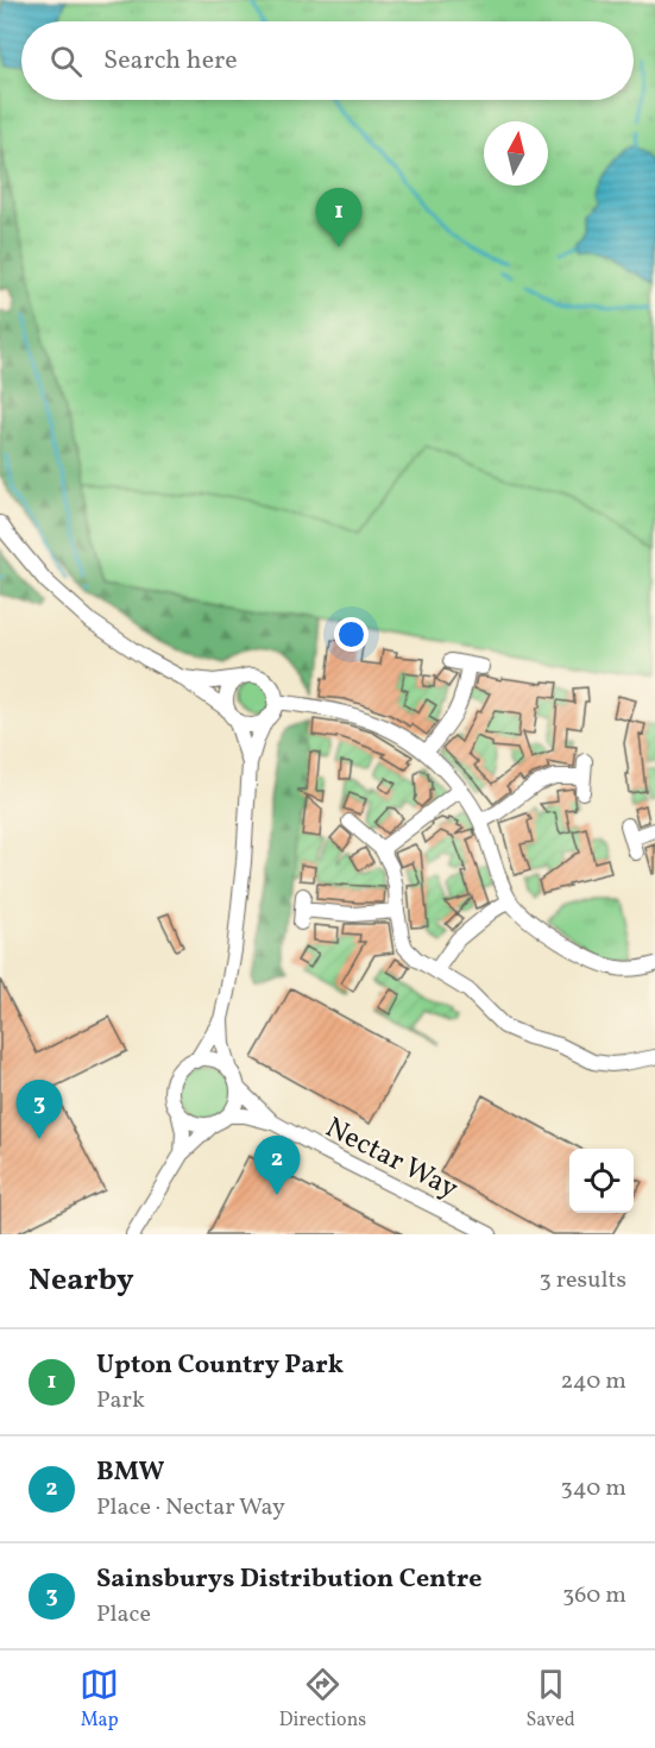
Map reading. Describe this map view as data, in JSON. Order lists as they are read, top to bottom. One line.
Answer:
{"streets":{"street":["Nectar Way"]},"north":"top","page":{"search":"Search here","pins":["1","3","2"],"heading":["Nearby","3 results"],"list":[{"mark":"1","name":"Upton Country Park","note":"Park","value":"240 m"},{"mark":"2","name":"BMW","note":"Place · Nectar Way","value":"340 m"},{"mark":"3","name":"Sainsburys Distribution Centre","note":"Place","value":"360 m"}],"nav":["Map","Directions","Saved"]}}
